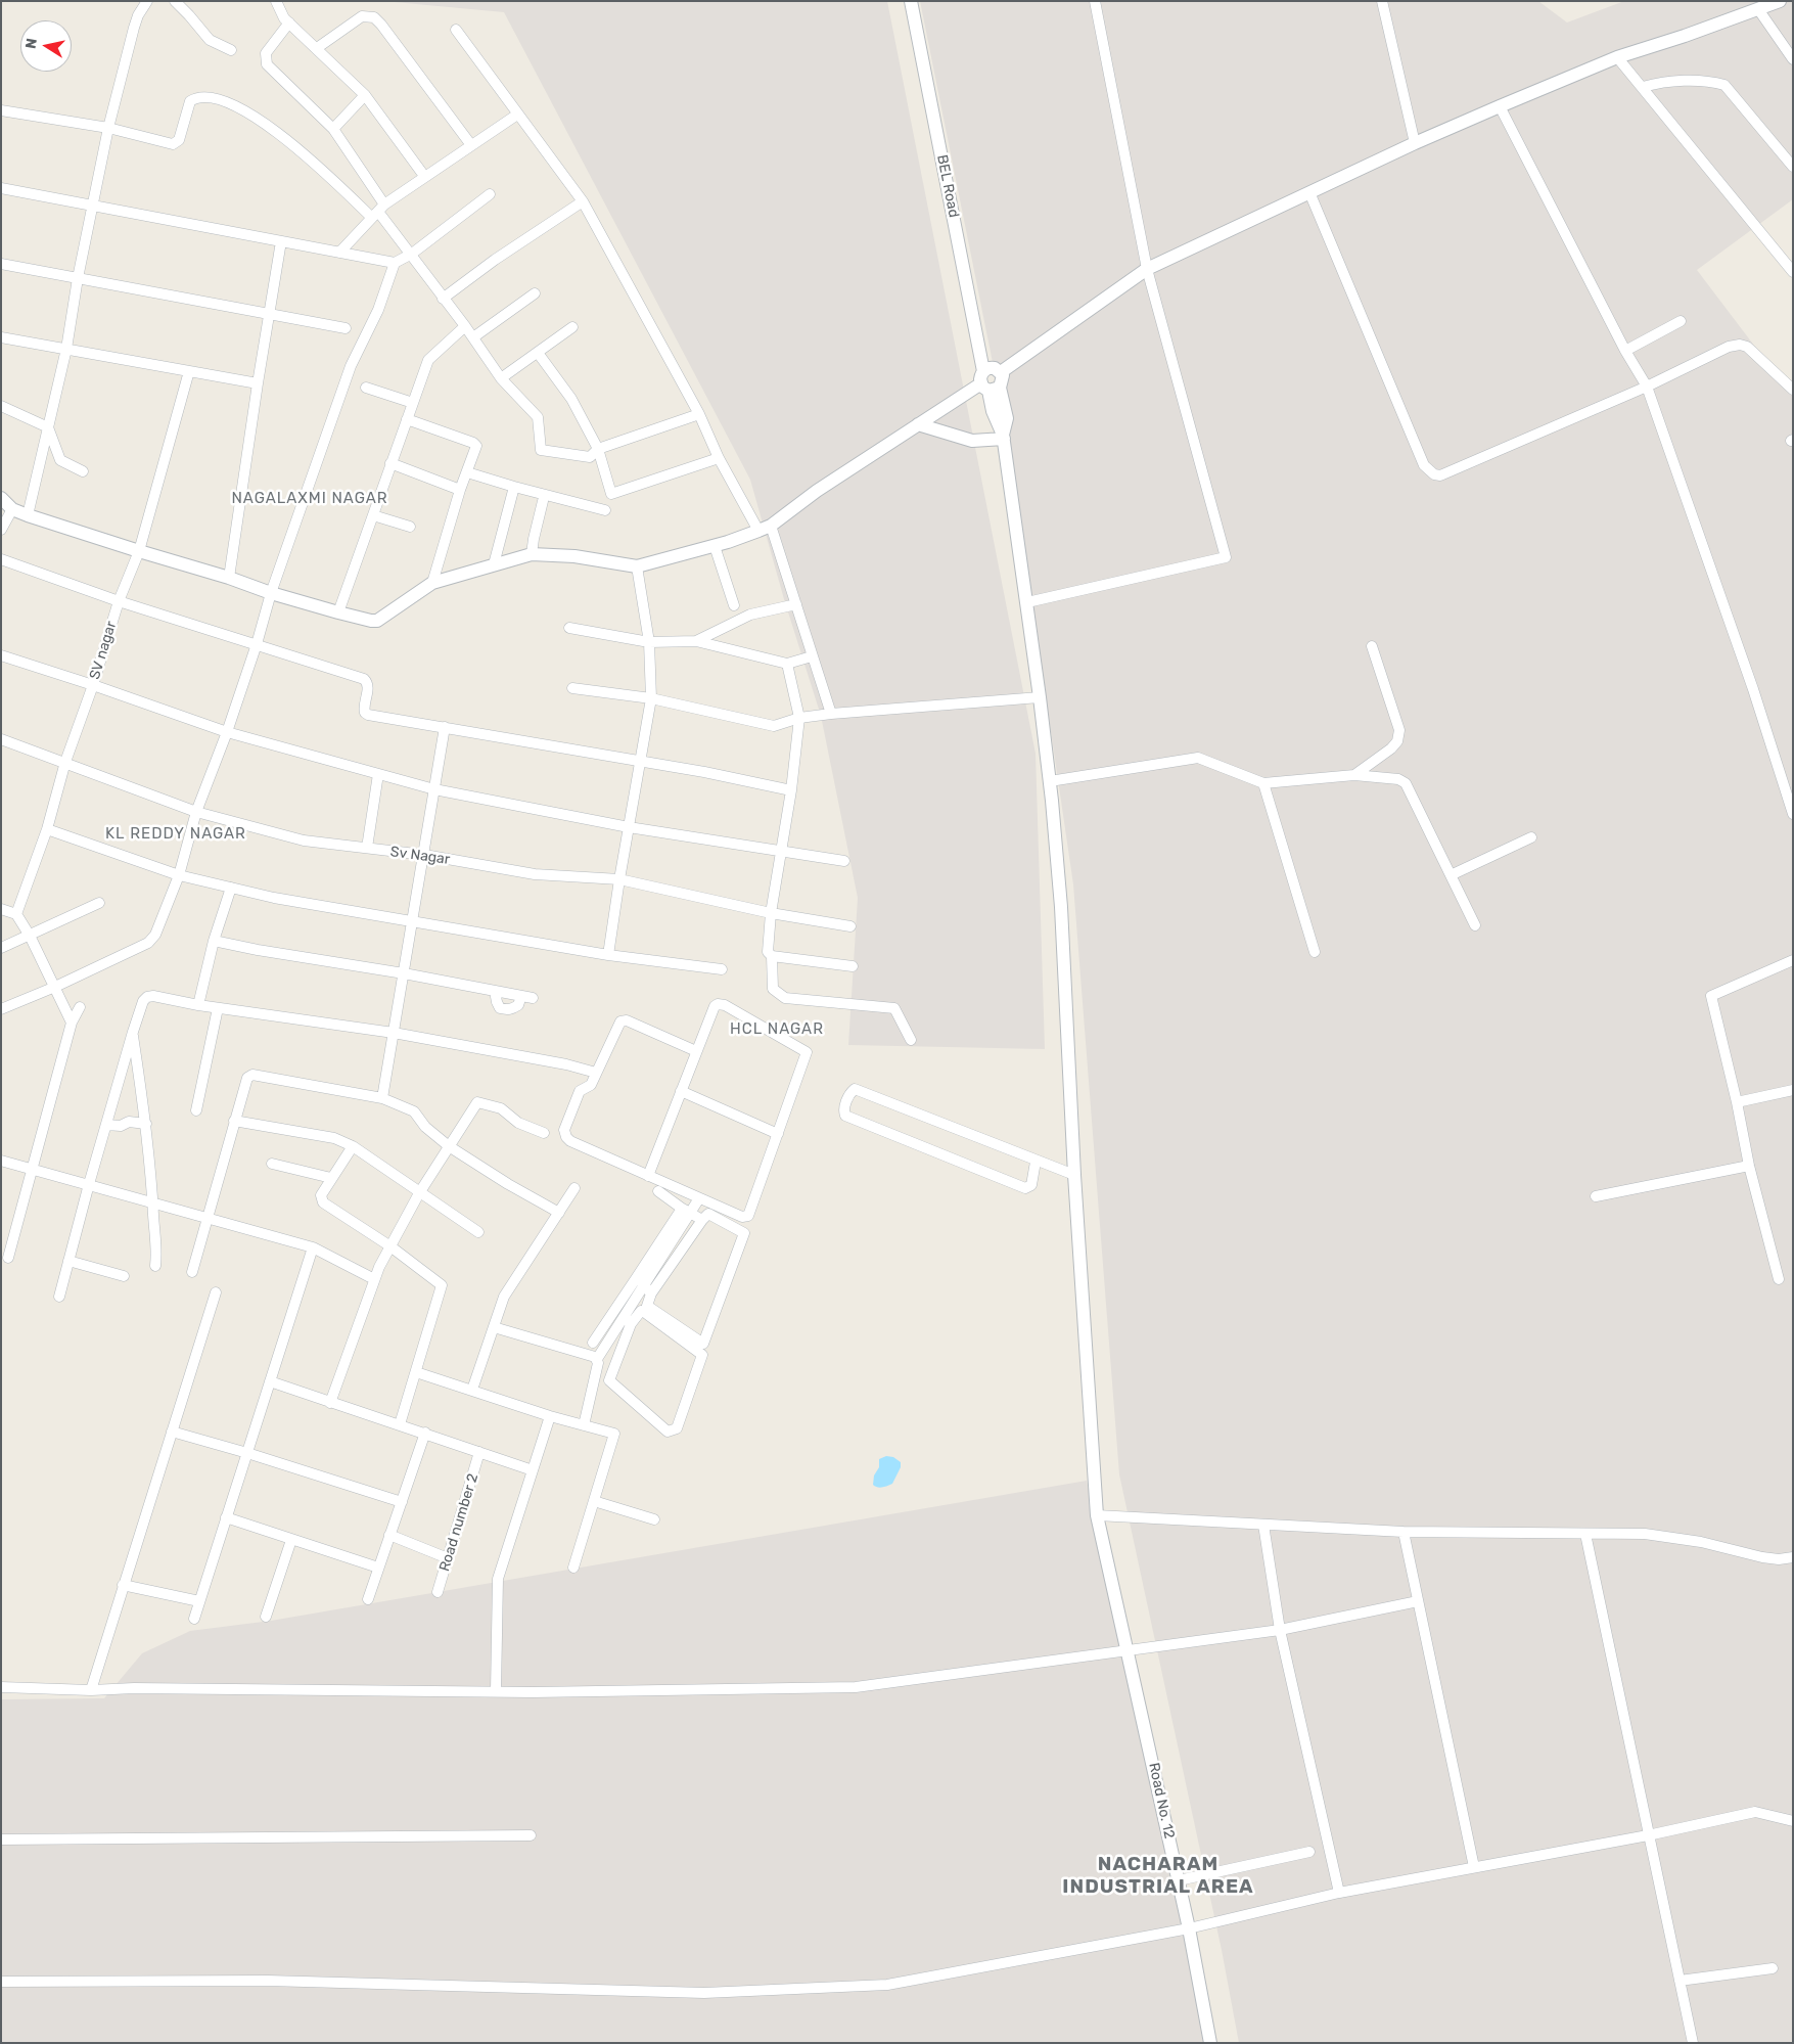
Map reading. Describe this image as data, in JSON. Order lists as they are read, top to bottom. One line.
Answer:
{"streets":{"street":["BEL Road","SV nagar","Sv Nagar","Road number 2","Road No. 12"]},"crossings":[["BEL Road","Road No. 12"],["SV nagar","Sv Nagar"]],"districts":["NAGALAXMI NAGAR","KL REDDY NAGAR","HCL NAGAR","NACHARAM INDUSTRIAL AREA"],"north":"left"}
